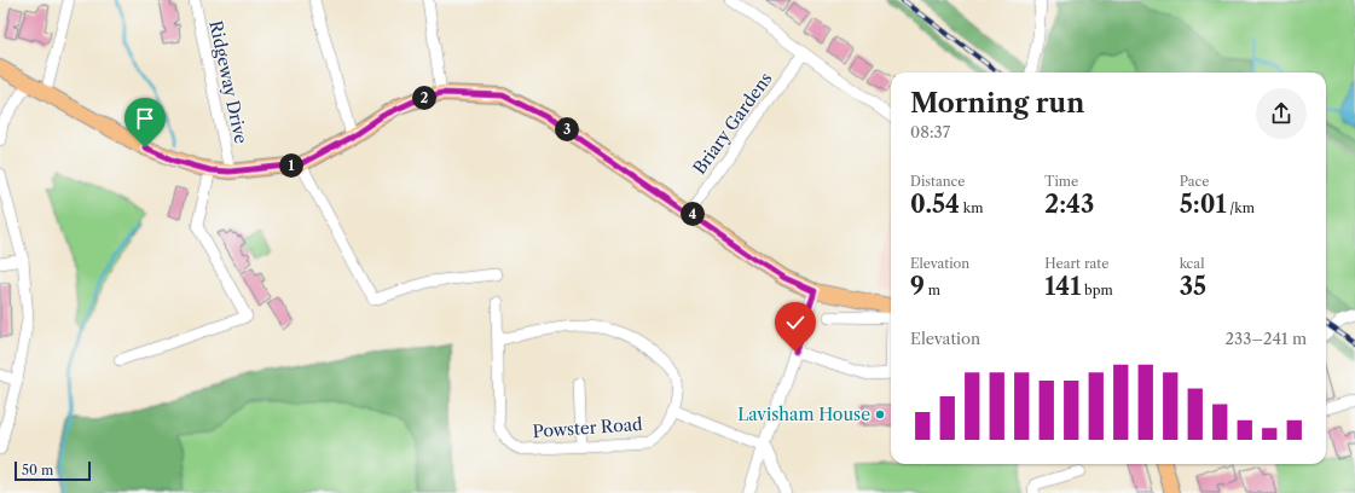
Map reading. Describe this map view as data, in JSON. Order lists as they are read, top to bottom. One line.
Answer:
{"streets":{"street":["Ridgeway Drive","Briary Gardens","Powster Road"]},"places":["Lavisham House"],"scale_bar":"50 m","page":{"heading":["Morning run","08:37"],"pins":["2","3","1","4"],"stats":[["Distance","0.54 km"],["Time","2:43"],["Pace","5:01 /km"],["Elevation","9 m"],["Heart rate","141 bpm"],["kcal","35"]],"chart":["Elevation","233–241 m"],"scale":"50 m"}}
